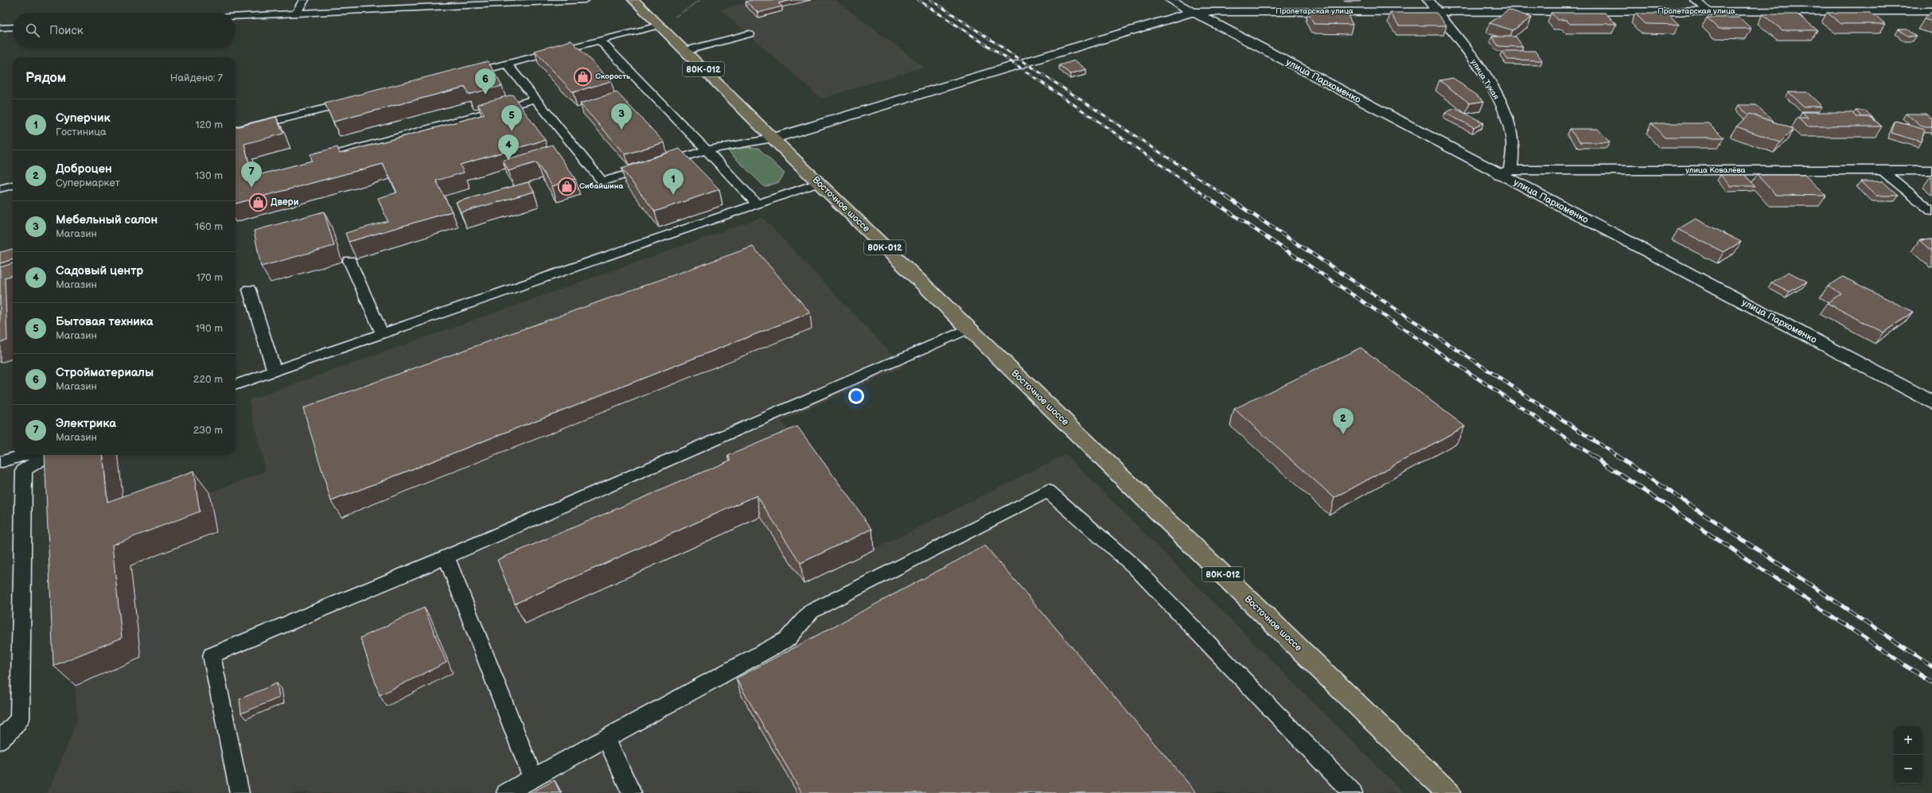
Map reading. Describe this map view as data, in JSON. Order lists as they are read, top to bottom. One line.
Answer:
{"streets":{"main road":["Пролетарская улица","80К-012","улица Тукая","улица Пархоменко","улица Ковалёва","Восточное шоссе"]},"crossings":[["Пролетарская улица","улица Тукая"],["Пролетарская улица","улица Пархоменко"],["улица Тукая","улица Пархоменко"],["улица Тукая","улица Ковалёва"],["улица Пархоменко","улица Ковалёва"]],"places":{"shop":["Скорость","Сибайшина","Двери"]},"page":{"search":"Поиск","heading":["Рядом","Найдено: 7"],"pins":["6","3","5","4","7","1","2"],"list":[{"mark":"1","name":"Суперчик","note":"Гостиница","value":"120 m"},{"mark":"2","name":"Доброцен","note":"Супермаркет","value":"130 m"},{"mark":"3","name":"Мебельный салон","note":"Магазин","value":"160 m"},{"mark":"4","name":"Садовый центр","note":"Магазин","value":"170 m"},{"mark":"5","name":"Бытовая техника","note":"Магазин","value":"190 m"},{"mark":"6","name":"Стройматериалы","note":"Магазин","value":"220 m"},{"mark":"7","name":"Электрика","note":"Магазин","value":"230 m"}],"map_buttons":["+","−"]}}
